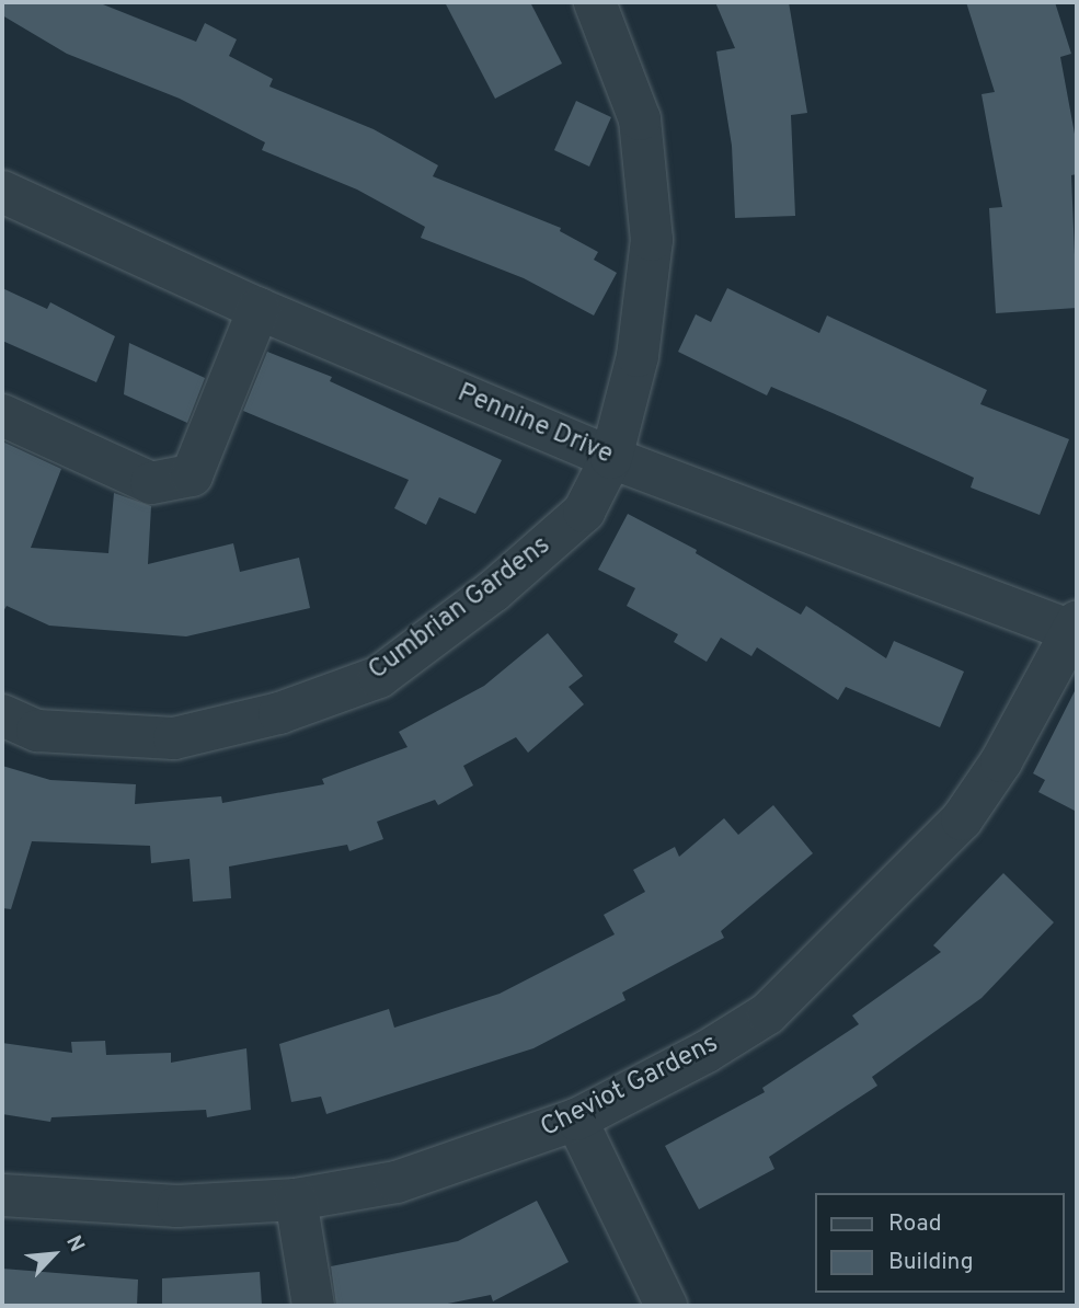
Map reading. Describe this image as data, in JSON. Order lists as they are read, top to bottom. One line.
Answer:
{"streets":{"street":["Pennine Drive","Cumbrian Gardens","Cheviot Gardens"]},"crossings":[["Pennine Drive","Cumbrian Gardens"],["Pennine Drive","Cheviot Gardens"]],"legend":["Road","Building"],"north":"top right"}
